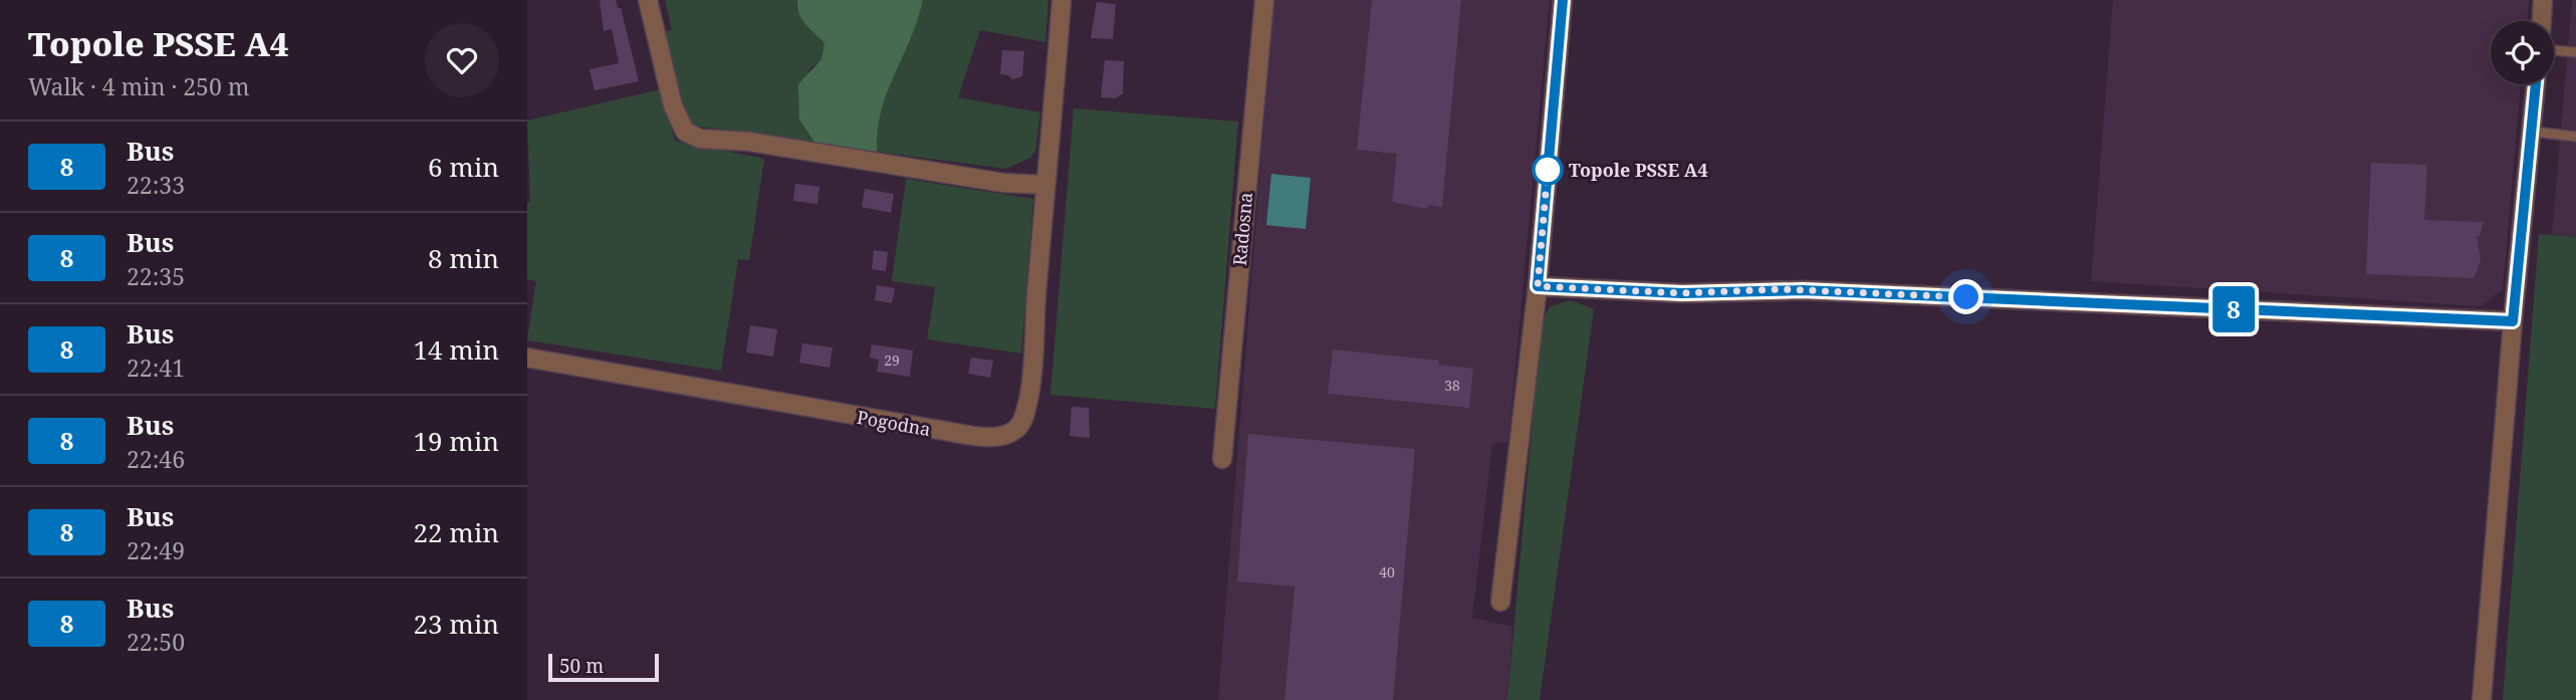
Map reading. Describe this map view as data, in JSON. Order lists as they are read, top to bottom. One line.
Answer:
{"streets":{"street":["Radosna","Pogodna"]},"places":["Topole PSSE A4"],"lines":["bus line 8"],"house_numbers":["29","38","40"],"scale_bar":"50 m","page":{"heading":["Topole PSSE A4","Walk · 4 min · 250 m"],"on_map":"8","list":[{"mark":"8","name":"Bus","note":"22:33","value":"6 min"},{"mark":"8","name":"Bus","note":"22:35","value":"8 min"},{"mark":"8","name":"Bus","note":"22:41","value":"14 min"},{"mark":"8","name":"Bus","note":"22:46","value":"19 min"},{"mark":"8","name":"Bus","note":"22:49","value":"22 min"},{"mark":"8","name":"Bus","note":"22:50","value":"23 min"}],"scale":"50 m"}}
